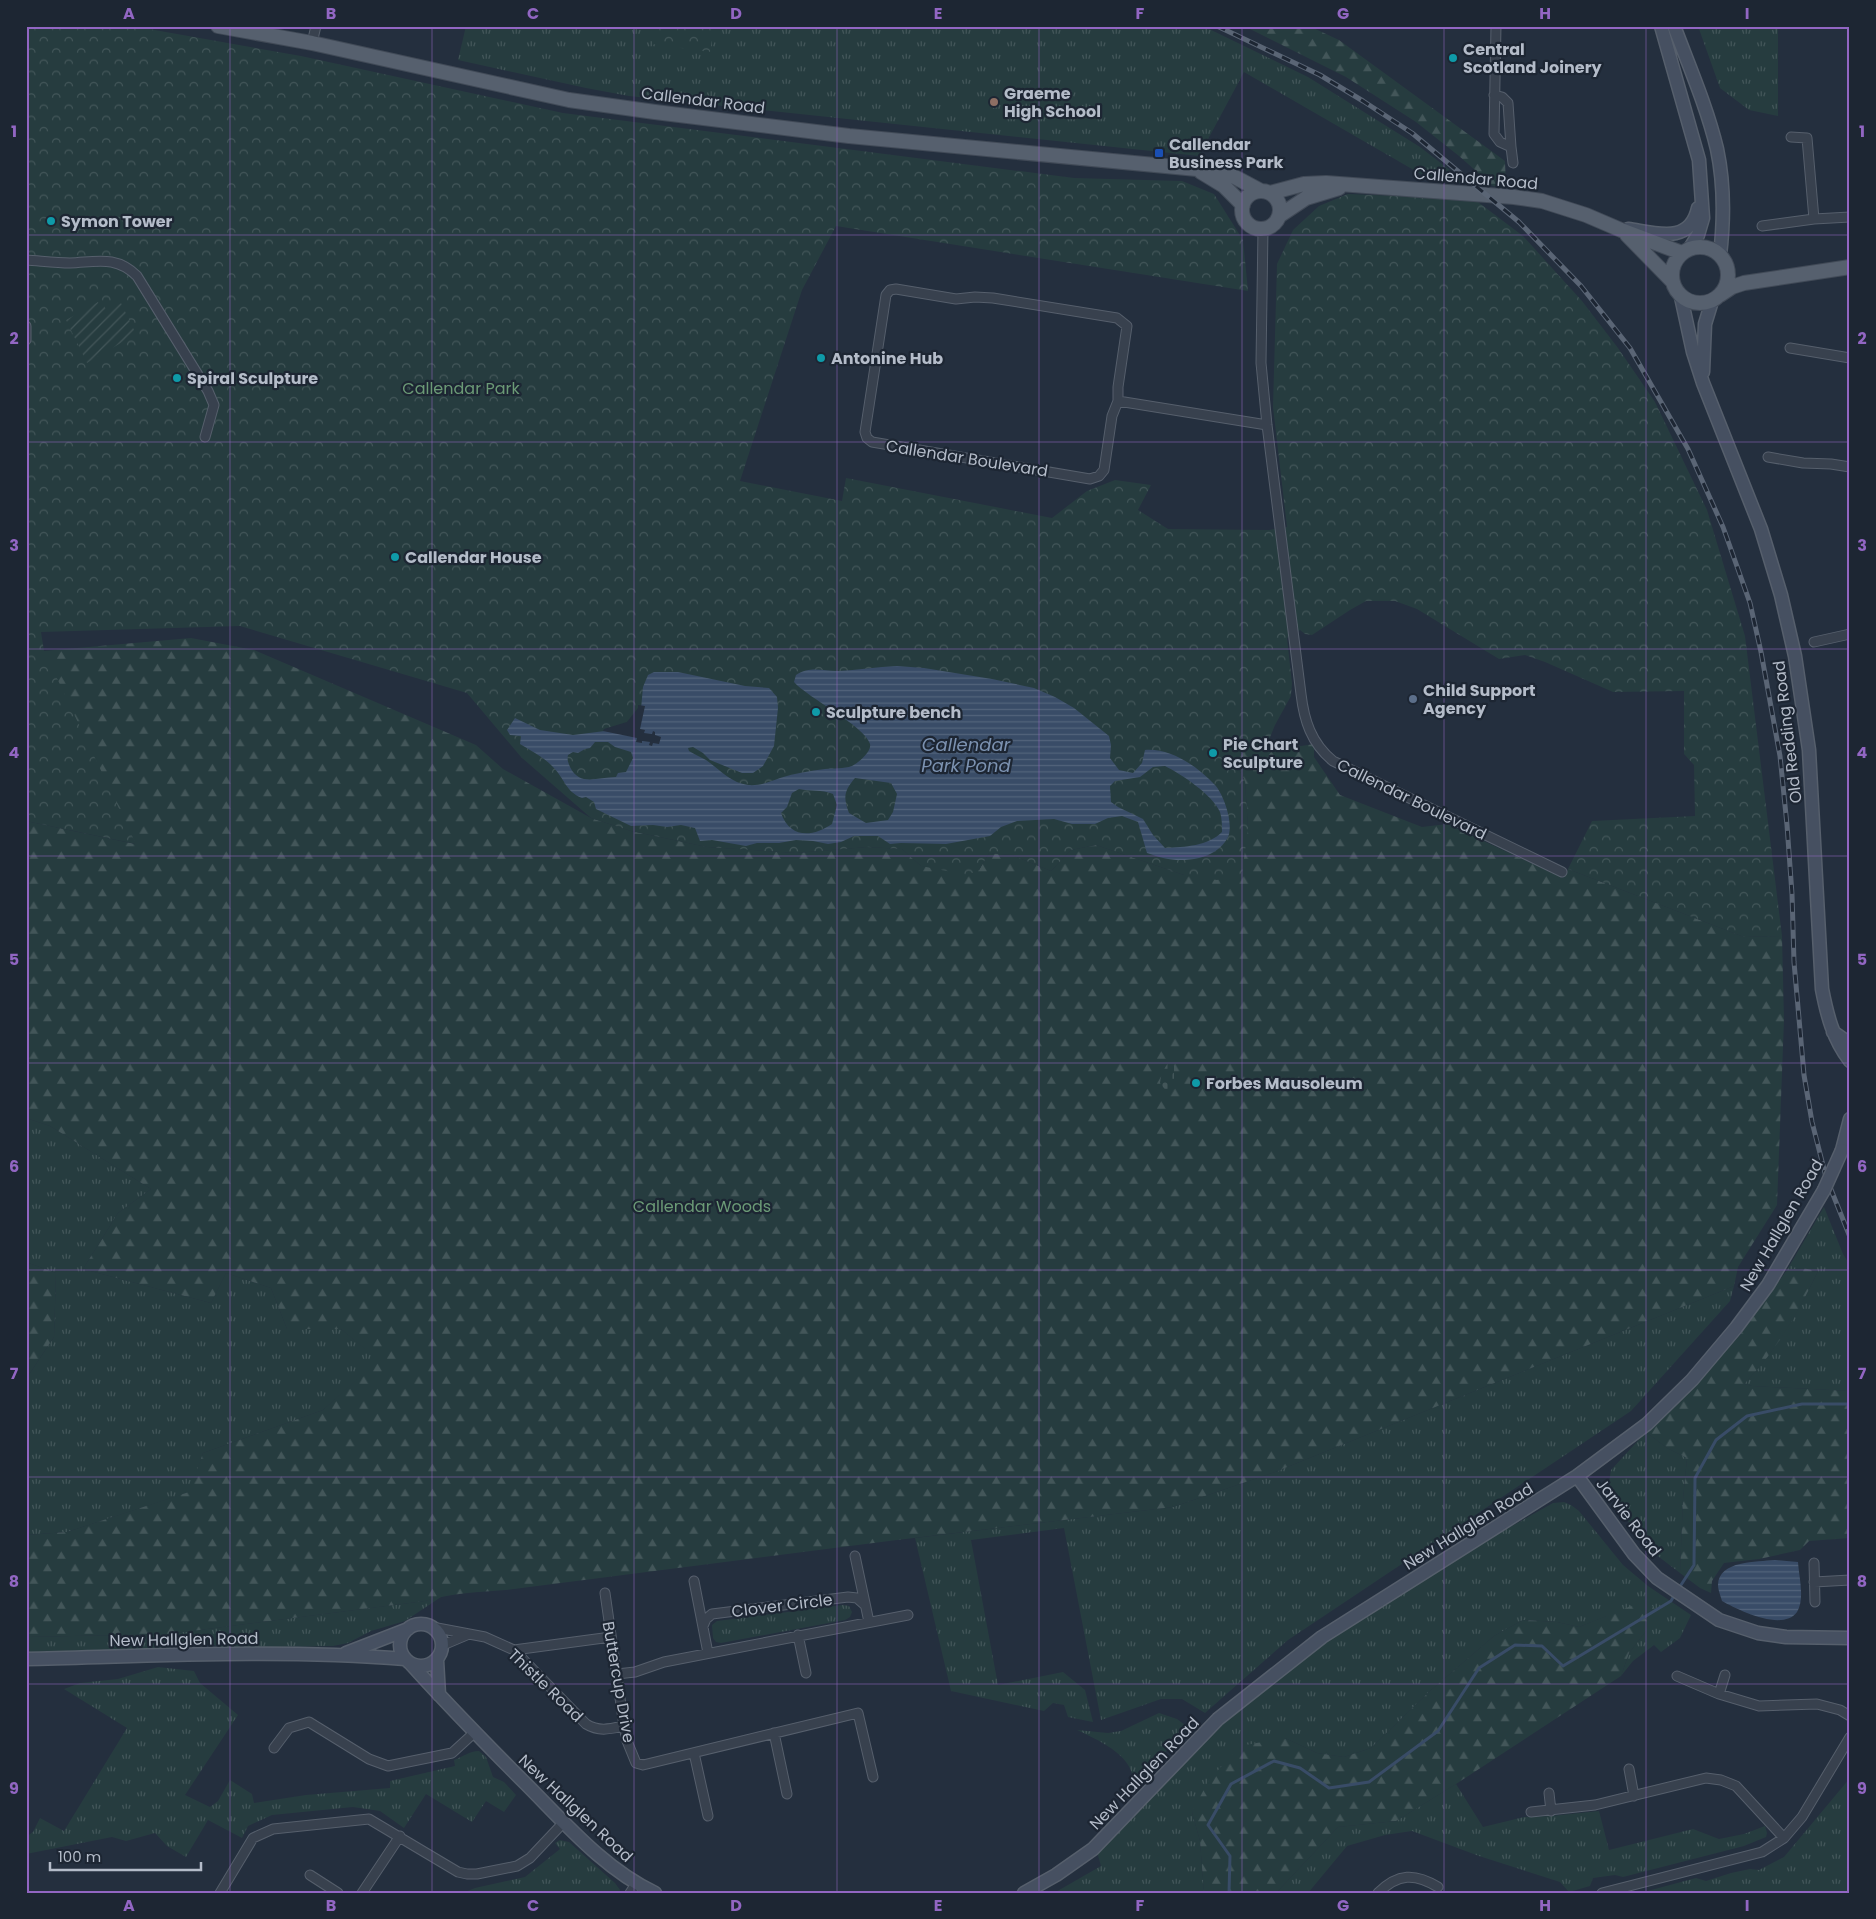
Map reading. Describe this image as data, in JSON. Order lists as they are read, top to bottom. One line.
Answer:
{"streets":{"main road":["Callendar Road"],"street":["Callendar Boulevard","Old Redding Road","New Hallglen Road","Jarvie Road","Clover Circle","Buttercup Drive","Thistle Road"]},"crossings":[["Callendar Road","Callendar Boulevard"],["Callendar Road","Old Redding Road"],["New Hallglen Road","Jarvie Road"],["New Hallglen Road","Thistle Road"],["Clover Circle","Buttercup Drive"],["Buttercup Drive","Thistle Road"]],"water":["Callendar Park Pond"],"parks":["Callendar Park","Callendar Woods"],"places":{"other":["Central Scotland Joinery","Graeme High School","Symon Tower","Antonine Hub","Spiral Sculpture","Callendar House","Child Support Agency","Sculpture bench","Pie Chart Sculpture","Forbes Mausoleum"],"transit":["Callendar Business Park"]},"scale_bar":"100 m","grid":{"columns":["A","B","C","D","E","F","G","H","I"],"rows":["1","2","3","4","5","6","7","8","9"]}}
